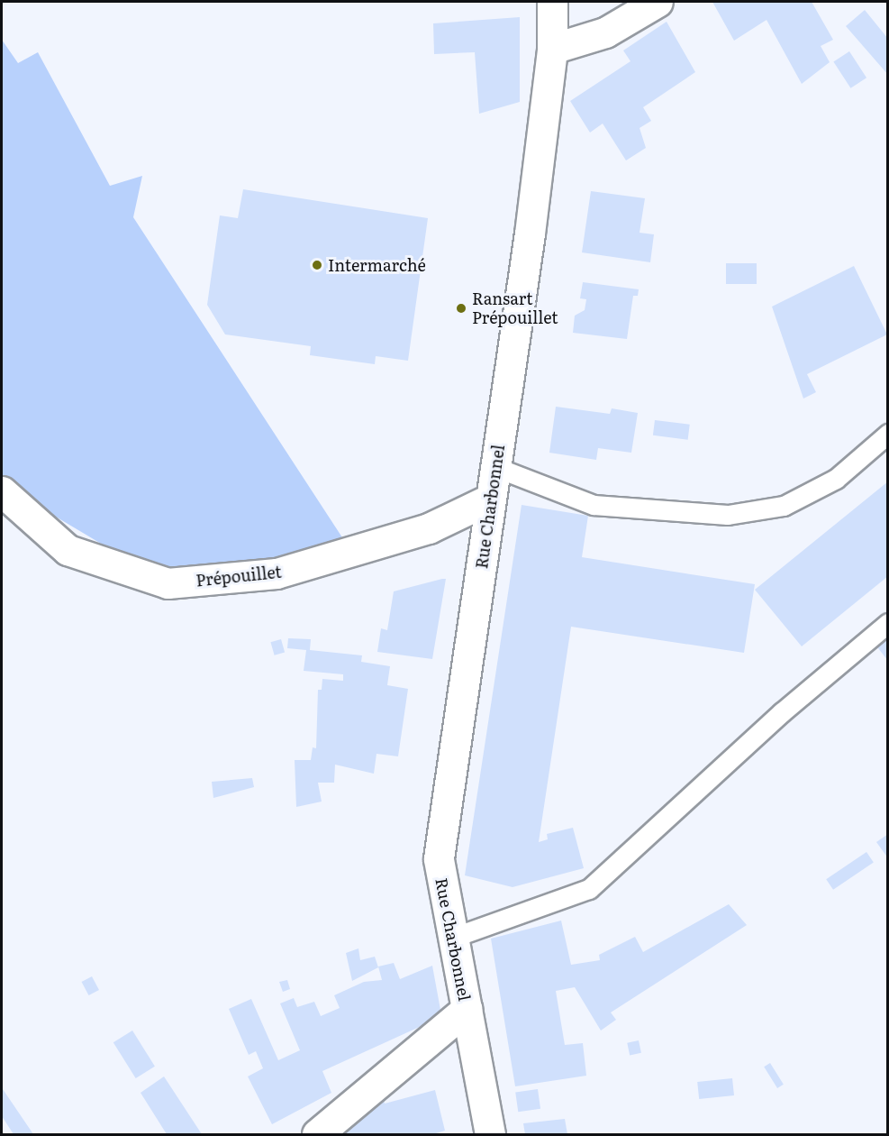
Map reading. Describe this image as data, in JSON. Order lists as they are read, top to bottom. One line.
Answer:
{"streets":{"street":["Rue Charbonnel","Prépouillet"]},"crossings":[["Rue Charbonnel","Prépouillet"]],"places":["Intermarché","Ransart Prépouillet"]}
